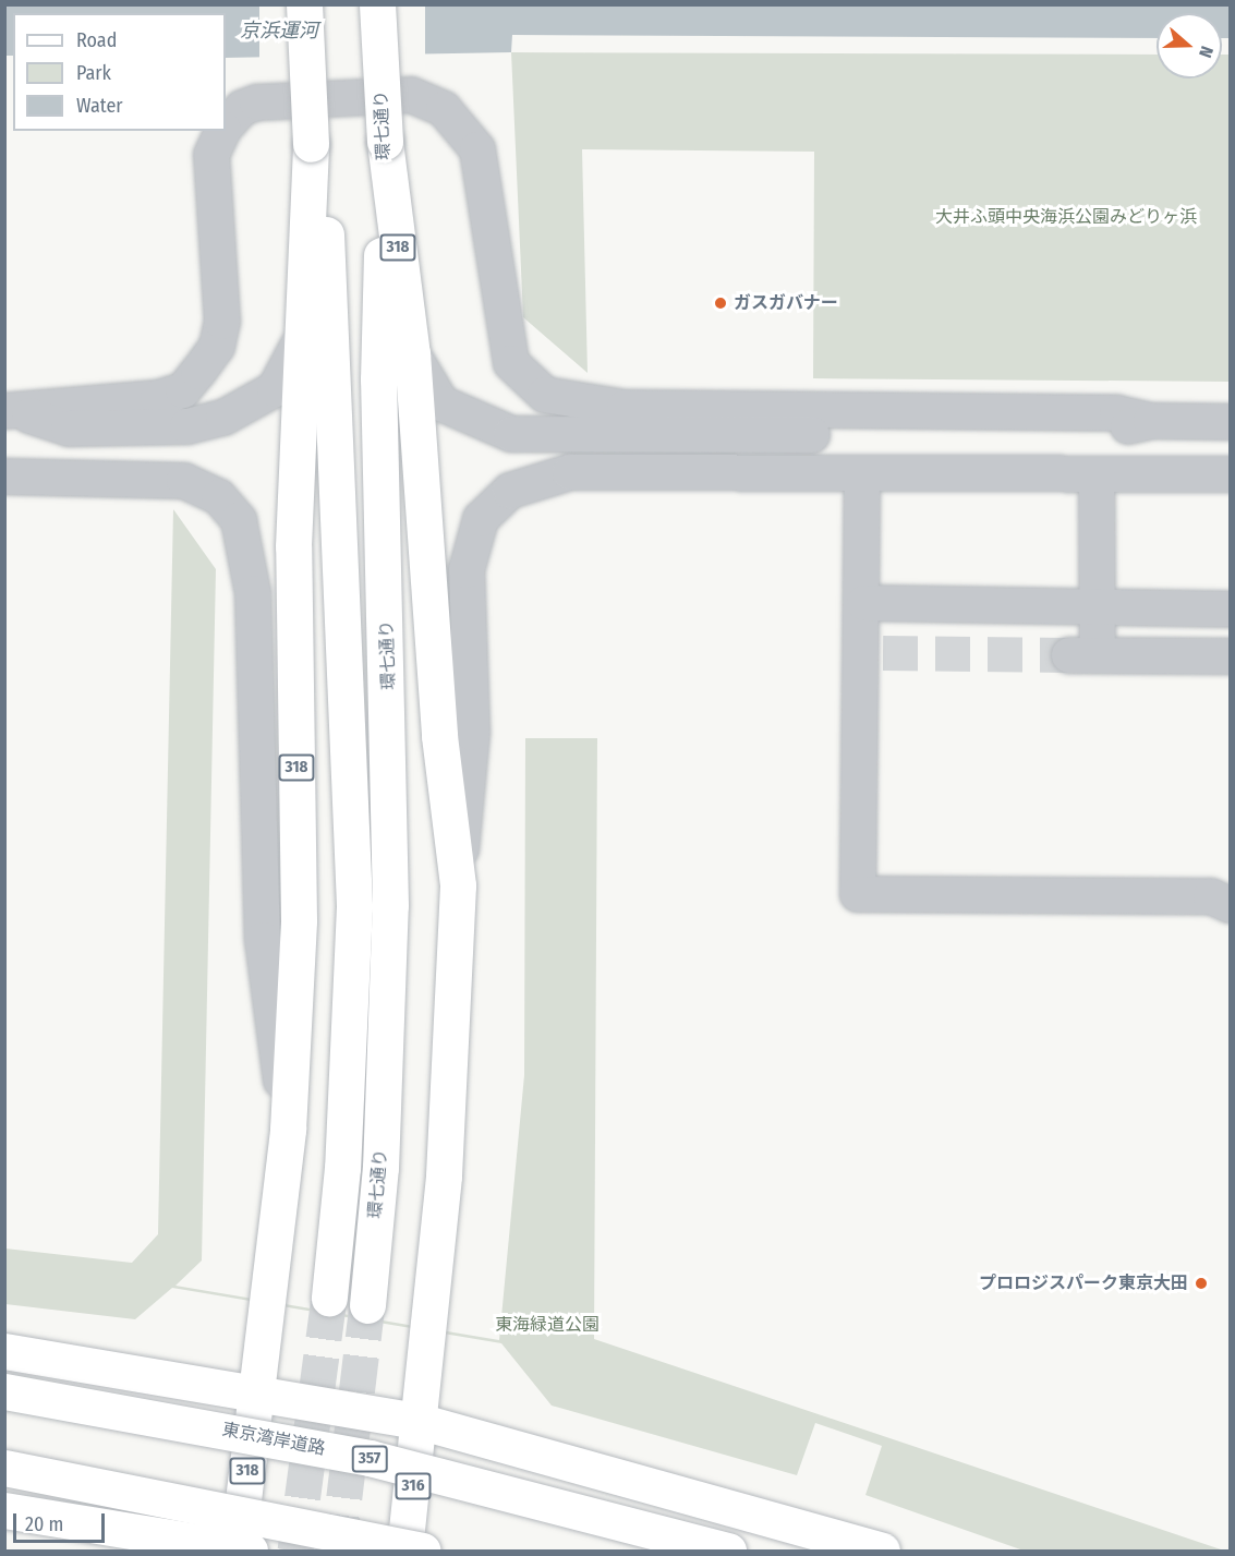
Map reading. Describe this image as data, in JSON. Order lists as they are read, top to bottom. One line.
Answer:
{"streets":{"main road":["環七通り","318","東京湾岸道路","357","316"]},"crossings":[["環七通り","318"],["318","316"]],"water":["京浜運河"],"parks":["大井ふ頭中央海浜公園みどりヶ浜","東海緑道公園"],"places":["ガスガバナー","プロロジスパーク東京大田"],"legend":["Road","Park","Water"],"scale_bar":"20 m","north":"right"}
